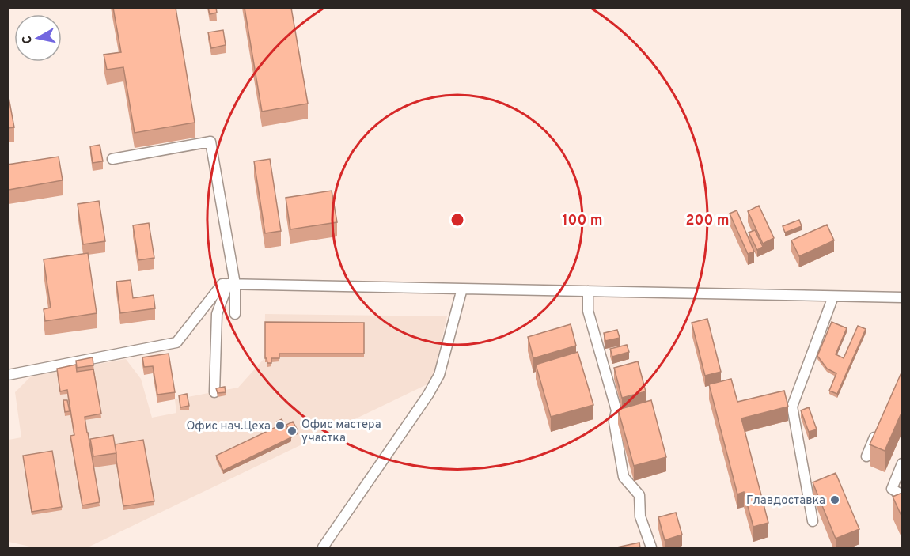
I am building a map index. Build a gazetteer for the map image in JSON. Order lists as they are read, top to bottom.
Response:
{
  "places": ["Офис нач.Цеха", "Офис мастера участка", "Главдоставка"],
  "north": "left",
  "rings": ["100 m", "200 m"]
}
